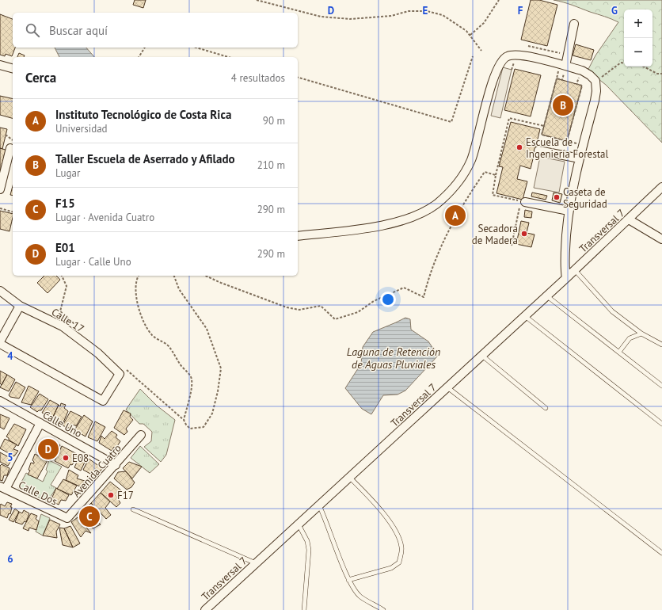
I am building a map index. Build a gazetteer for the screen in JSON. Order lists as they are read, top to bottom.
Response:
{
  "streets": {
    "street": [
      "Transversal 7",
      "Calle 17",
      "Calle Uno",
      "Avenida Cuatro",
      "Calle Dos"
    ]
  },
  "crossings": [
    ["Calle Uno", "Avenida Cuatro"],
    ["Avenida Cuatro", "Calle Dos"]
  ],
  "water": ["Laguna de Retención de Aguas Pluviales"],
  "places": [
    "Escuela de Ingeniería Forestal",
    "Caseta de Seguridad",
    "Secadora de Madera",
    "E08",
    "F17"
  ],
  "page": {
    "map_buttons": ["+", "−"],
    "search": "Buscar aquí",
    "heading": ["Cerca", "4 resultados"],
    "pins": [
      "B",
      "A",
      "D",
      "C"
    ],
    "list": [
      {
        "mark": "A",
        "name": "Instituto Tecnológico de Costa Rica",
        "note": "Universidad",
        "value": "90 m"
      },
      {
        "mark": "B",
        "name": "Taller Escuela de Aserrado y Afilado",
        "note": "Lugar",
        "value": "210 m"
      },
      {
        "mark": "C",
        "name": "F15",
        "note": "Lugar · Avenida Cuatro",
        "value": "290 m"
      },
      {
        "mark": "D",
        "name": "E01",
        "note": "Lugar · Calle Uno",
        "value": "290 m"
      }
    ]
  },
  "grid": {
    "columns": [
      "D",
      "E",
      "F",
      "G"
    ],
    "rows": ["4", "5", "6"]
  }
}
